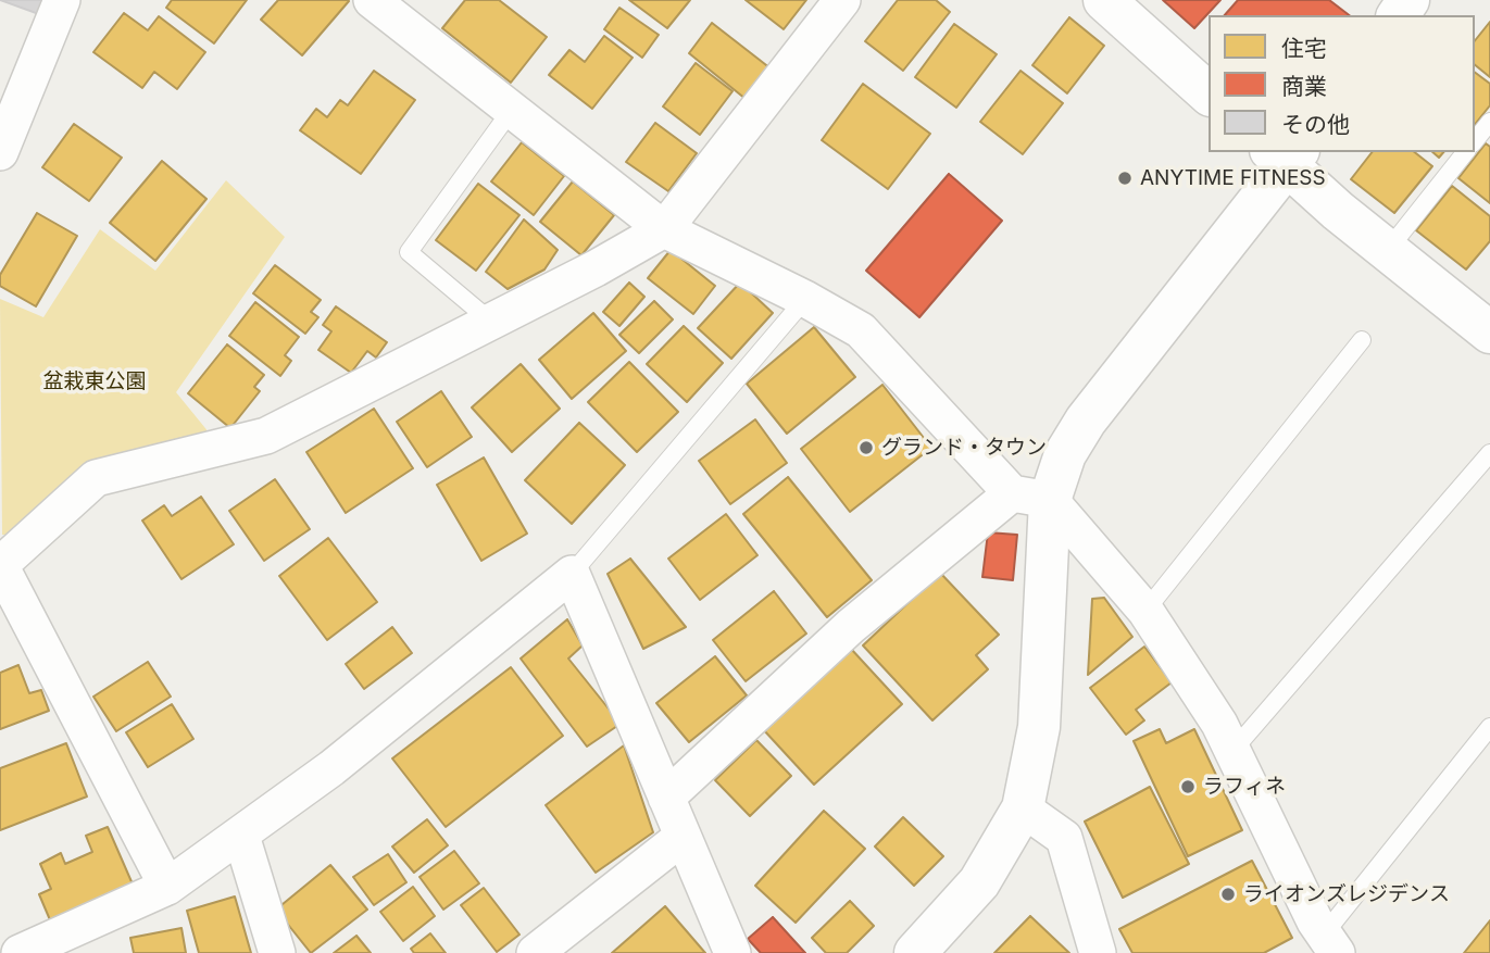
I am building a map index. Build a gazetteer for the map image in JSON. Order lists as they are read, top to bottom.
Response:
{
  "parks": ["盆栽東公園"],
  "places": [
    "ANYTIME FITNESS",
    "グランド・タウン",
    "ラフィネ",
    "ライオンズレジデンス"
  ],
  "legend": ["住宅", "商業", "その他"]
}
